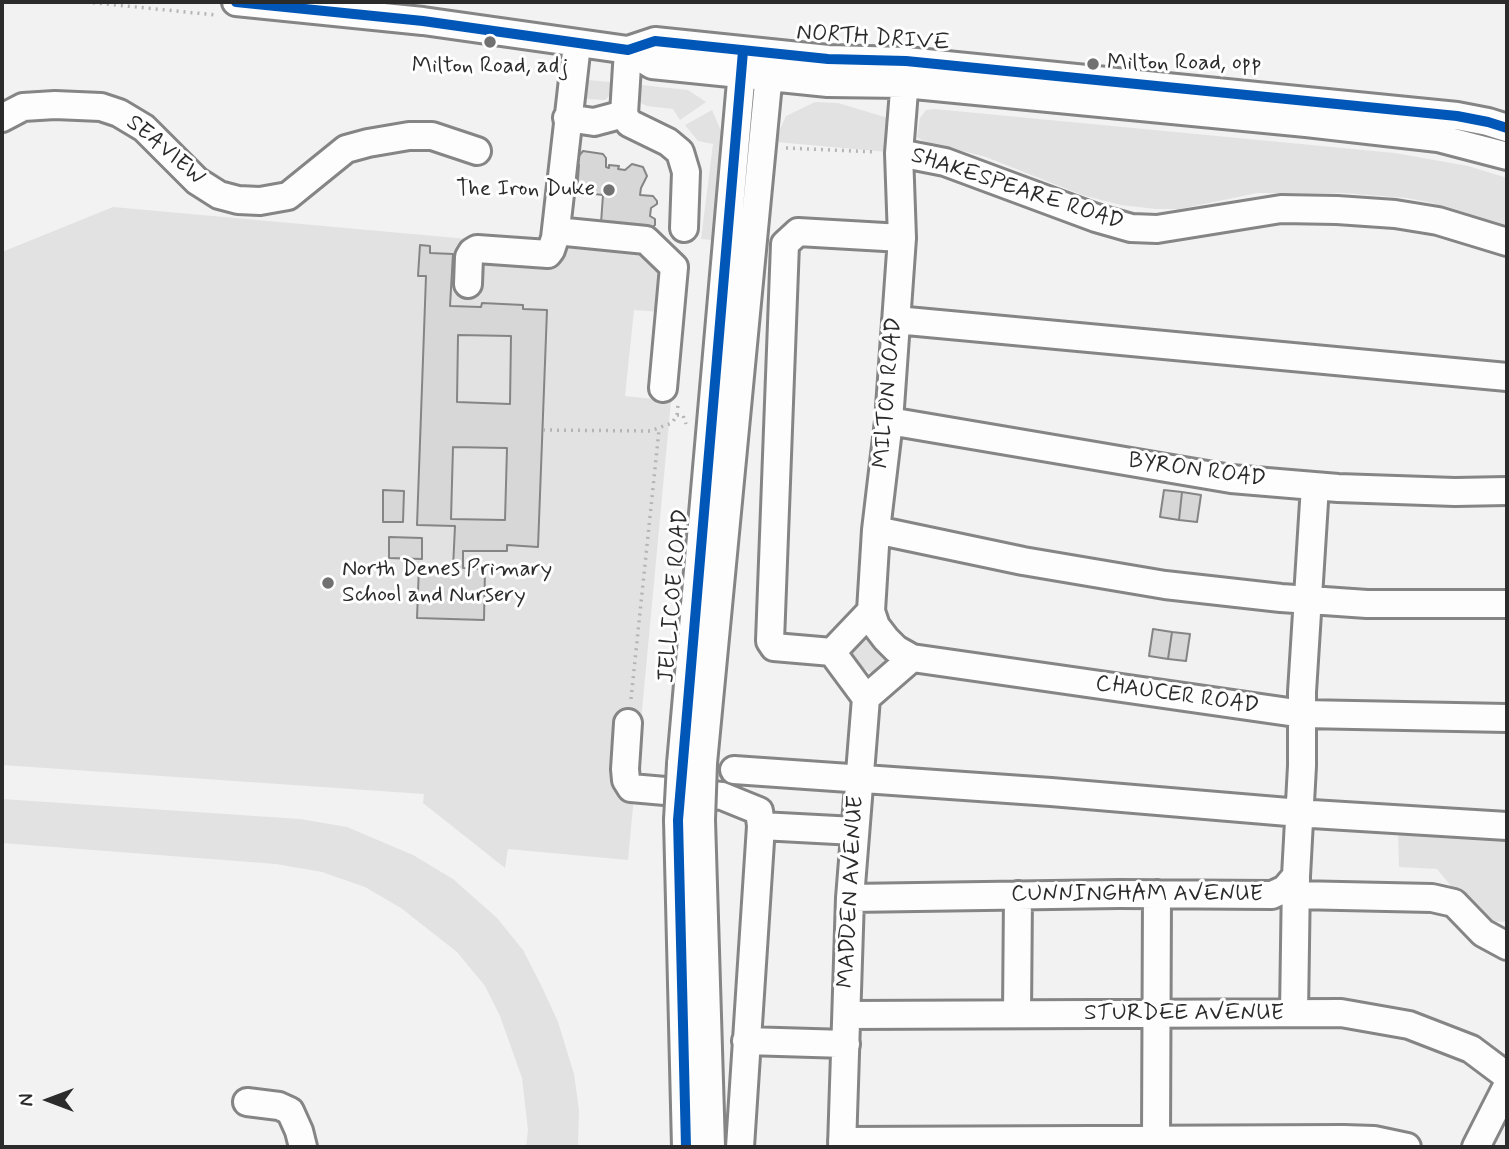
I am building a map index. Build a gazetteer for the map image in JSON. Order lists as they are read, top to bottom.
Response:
{
  "streets": {
    "street": [
      "NORTH DRIVE",
      "SEAVIEW",
      "SHAKESPEARE ROAD",
      "MILTON ROAD",
      "BYRON ROAD",
      "JELLICOE ROAD",
      "CHAUCER ROAD",
      "MADDEN AVENUE",
      "CUNNINGHAM AVENUE",
      "STURDEE AVENUE"
    ]
  },
  "crossings": [
    ["NORTH DRIVE", "MILTON ROAD"],
    ["NORTH DRIVE", "JELLICOE ROAD"],
    ["SHAKESPEARE ROAD", "MILTON ROAD"],
    ["MILTON ROAD", "BYRON ROAD"],
    ["MILTON ROAD", "CHAUCER ROAD"],
    ["BYRON ROAD", "CUNNINGHAM AVENUE"],
    ["CHAUCER ROAD", "CUNNINGHAM AVENUE"],
    ["MADDEN AVENUE", "CUNNINGHAM AVENUE"],
    ["MADDEN AVENUE", "STURDEE AVENUE"]
  ],
  "places": [
    "Milton Road, adj",
    "Milton Road, opp",
    "The Iron Duke",
    "North Denes Primary School and Nursery"
  ],
  "north": "left"
}
